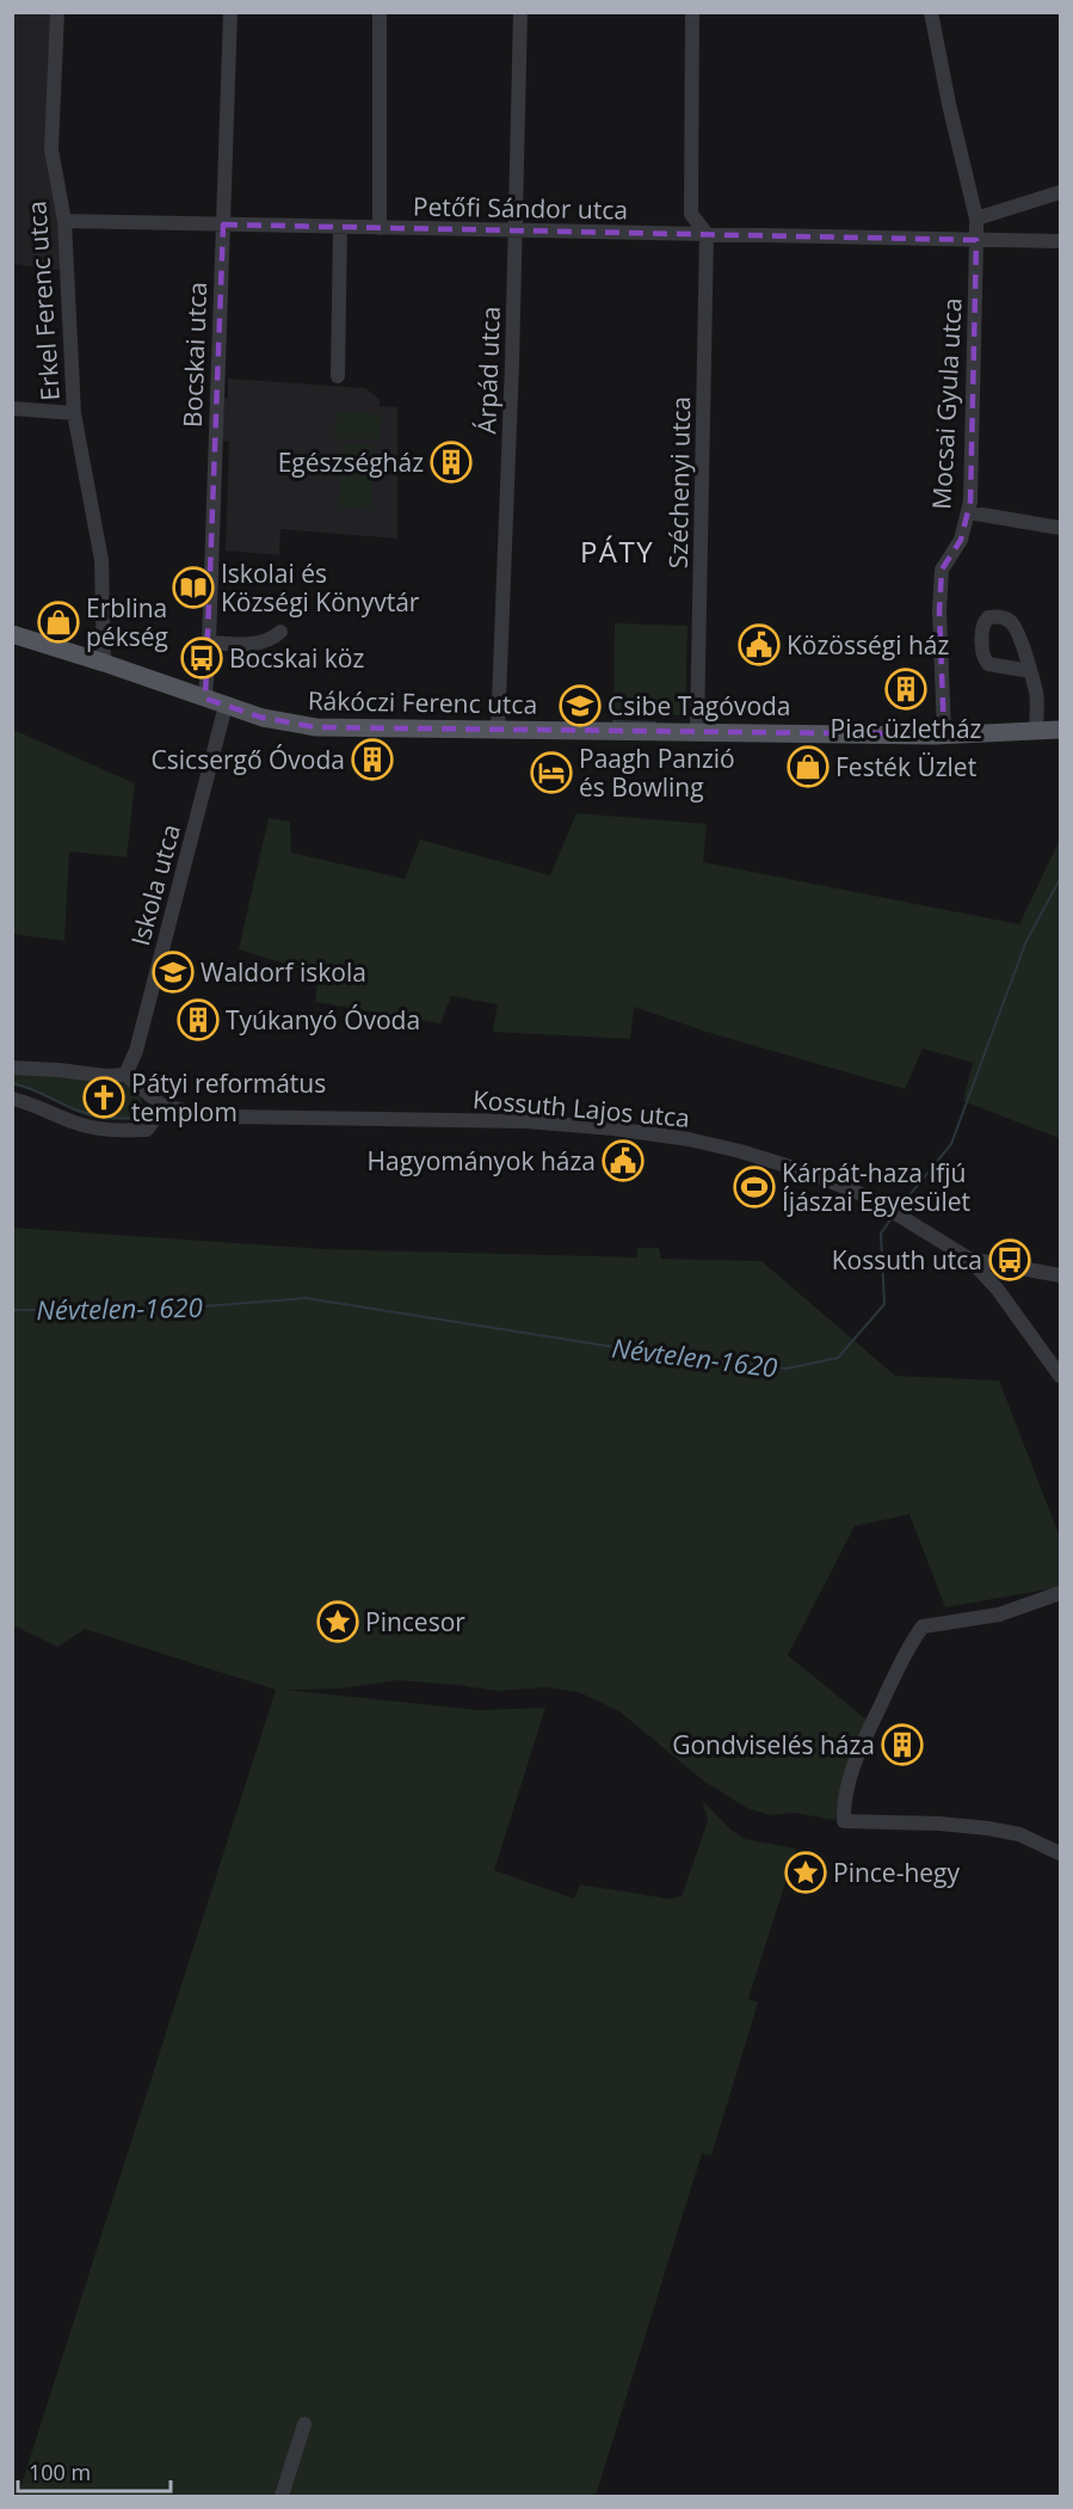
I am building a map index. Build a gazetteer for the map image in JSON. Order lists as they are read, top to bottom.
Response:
{
  "streets": {
    "main road": ["Rákóczi Ferenc utca"],
    "street": [
      "Petőfi Sándor utca",
      "Erkel Ferenc utca",
      "Bocskai utca",
      "Árpád utca",
      "Mocsai Gyula utca",
      "Széchenyi utca",
      "Iskola utca",
      "Kossuth Lajos utca"
    ]
  },
  "crossings": [
    ["Petőfi Sándor utca", "Erkel Ferenc utca"],
    ["Petőfi Sándor utca", "Bocskai utca"],
    ["Petőfi Sándor utca", "Árpád utca"],
    ["Petőfi Sándor utca", "Mocsai Gyula utca"],
    ["Petőfi Sándor utca", "Széchenyi utca"],
    ["Erkel Ferenc utca", "Rákóczi Ferenc utca"],
    ["Bocskai utca", "Rákóczi Ferenc utca"],
    ["Árpád utca", "Rákóczi Ferenc utca"],
    ["Mocsai Gyula utca", "Rákóczi Ferenc utca"],
    ["Széchenyi utca", "Rákóczi Ferenc utca"],
    ["Rákóczi Ferenc utca", "Iskola utca"],
    ["Iskola utca", "Kossuth Lajos utca"]
  ],
  "districts": ["PÁTY"],
  "water": ["Névtelen-1620"],
  "places": {
    "building": [
      "Egészségház",
      "Piac üzletház",
      "Csicsergő Óvoda",
      "Tyúkanyó Óvoda",
      "Gondviselés háza"
    ],
    "library": ["Iskolai és Községi Könyvtár"],
    "shop": ["Erblina pékség", "Festék Üzlet"],
    "public building": ["Közösségi ház", "Hagyományok háza"],
    "bus stop": ["Bocskai köz", "Kossuth utca"],
    "school or university": ["Csibe Tagóvoda", "Waldorf iskola"],
    "hotel": ["Paagh Panzió és Bowling"],
    "church": ["Pátyi református templom"],
    "sports": ["Kárpát-haza Ifjú Íjászai Egyesület"],
    "place": ["Pincesor", "Pince-hegy"]
  },
  "scale_bar": "100 m"
}
